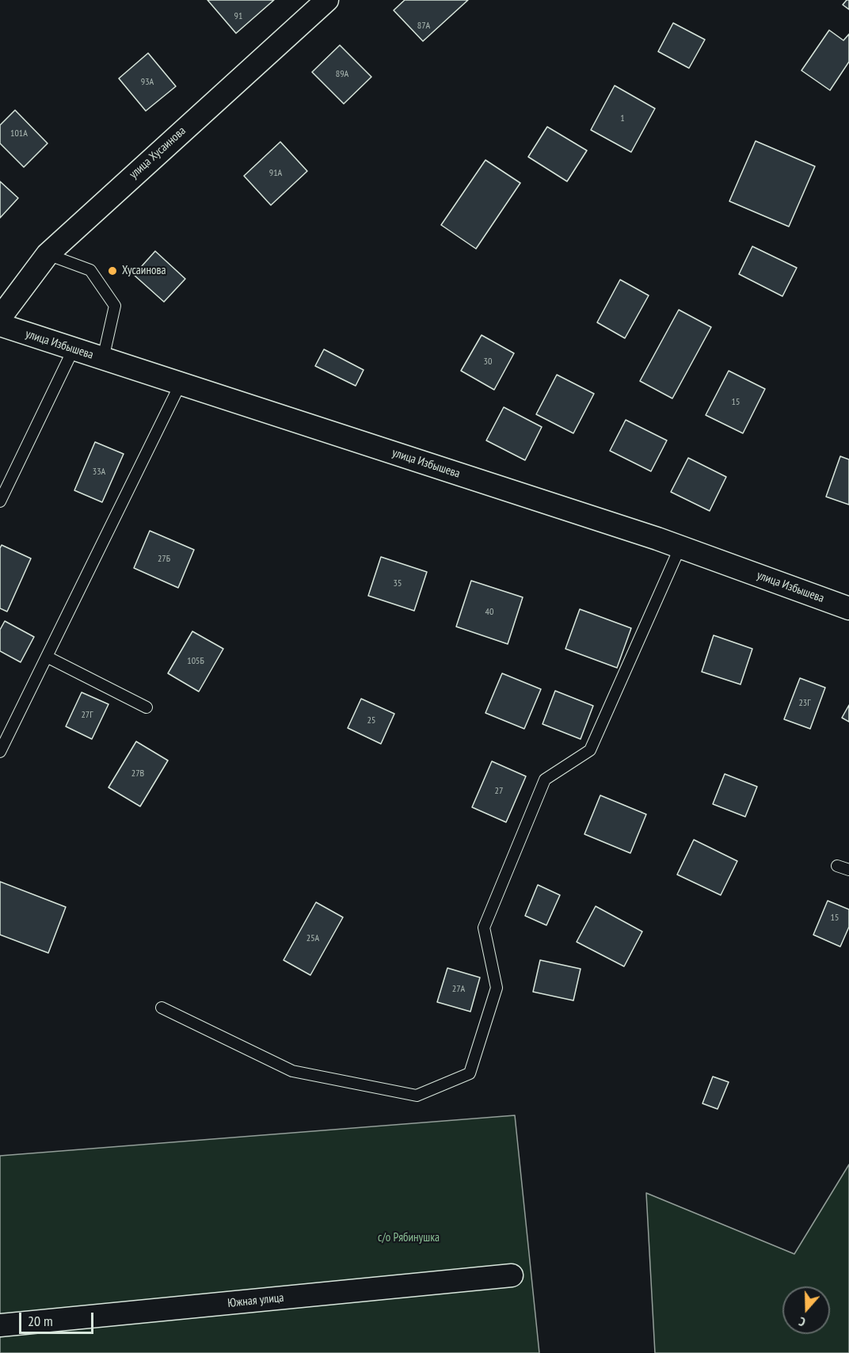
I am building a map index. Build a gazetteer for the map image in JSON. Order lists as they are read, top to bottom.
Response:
{
  "streets": {
    "street": ["улица Хусаинова", "улица Избышева", "Южная улица"]
  },
  "parks": ["с/о Рябинушка"],
  "places": ["Хусаинова"],
  "house_numbers": [
    "91",
    "87А",
    "89А",
    "93А",
    "1",
    "101А",
    "91А",
    "30",
    "15",
    "33А",
    "27Б",
    "35",
    "40",
    "105Б",
    "23Г",
    "27Г",
    "25",
    "27В",
    "27",
    "15",
    "25А",
    "27А"
  ],
  "scale_bar": "20 m",
  "north": "bottom"
}
